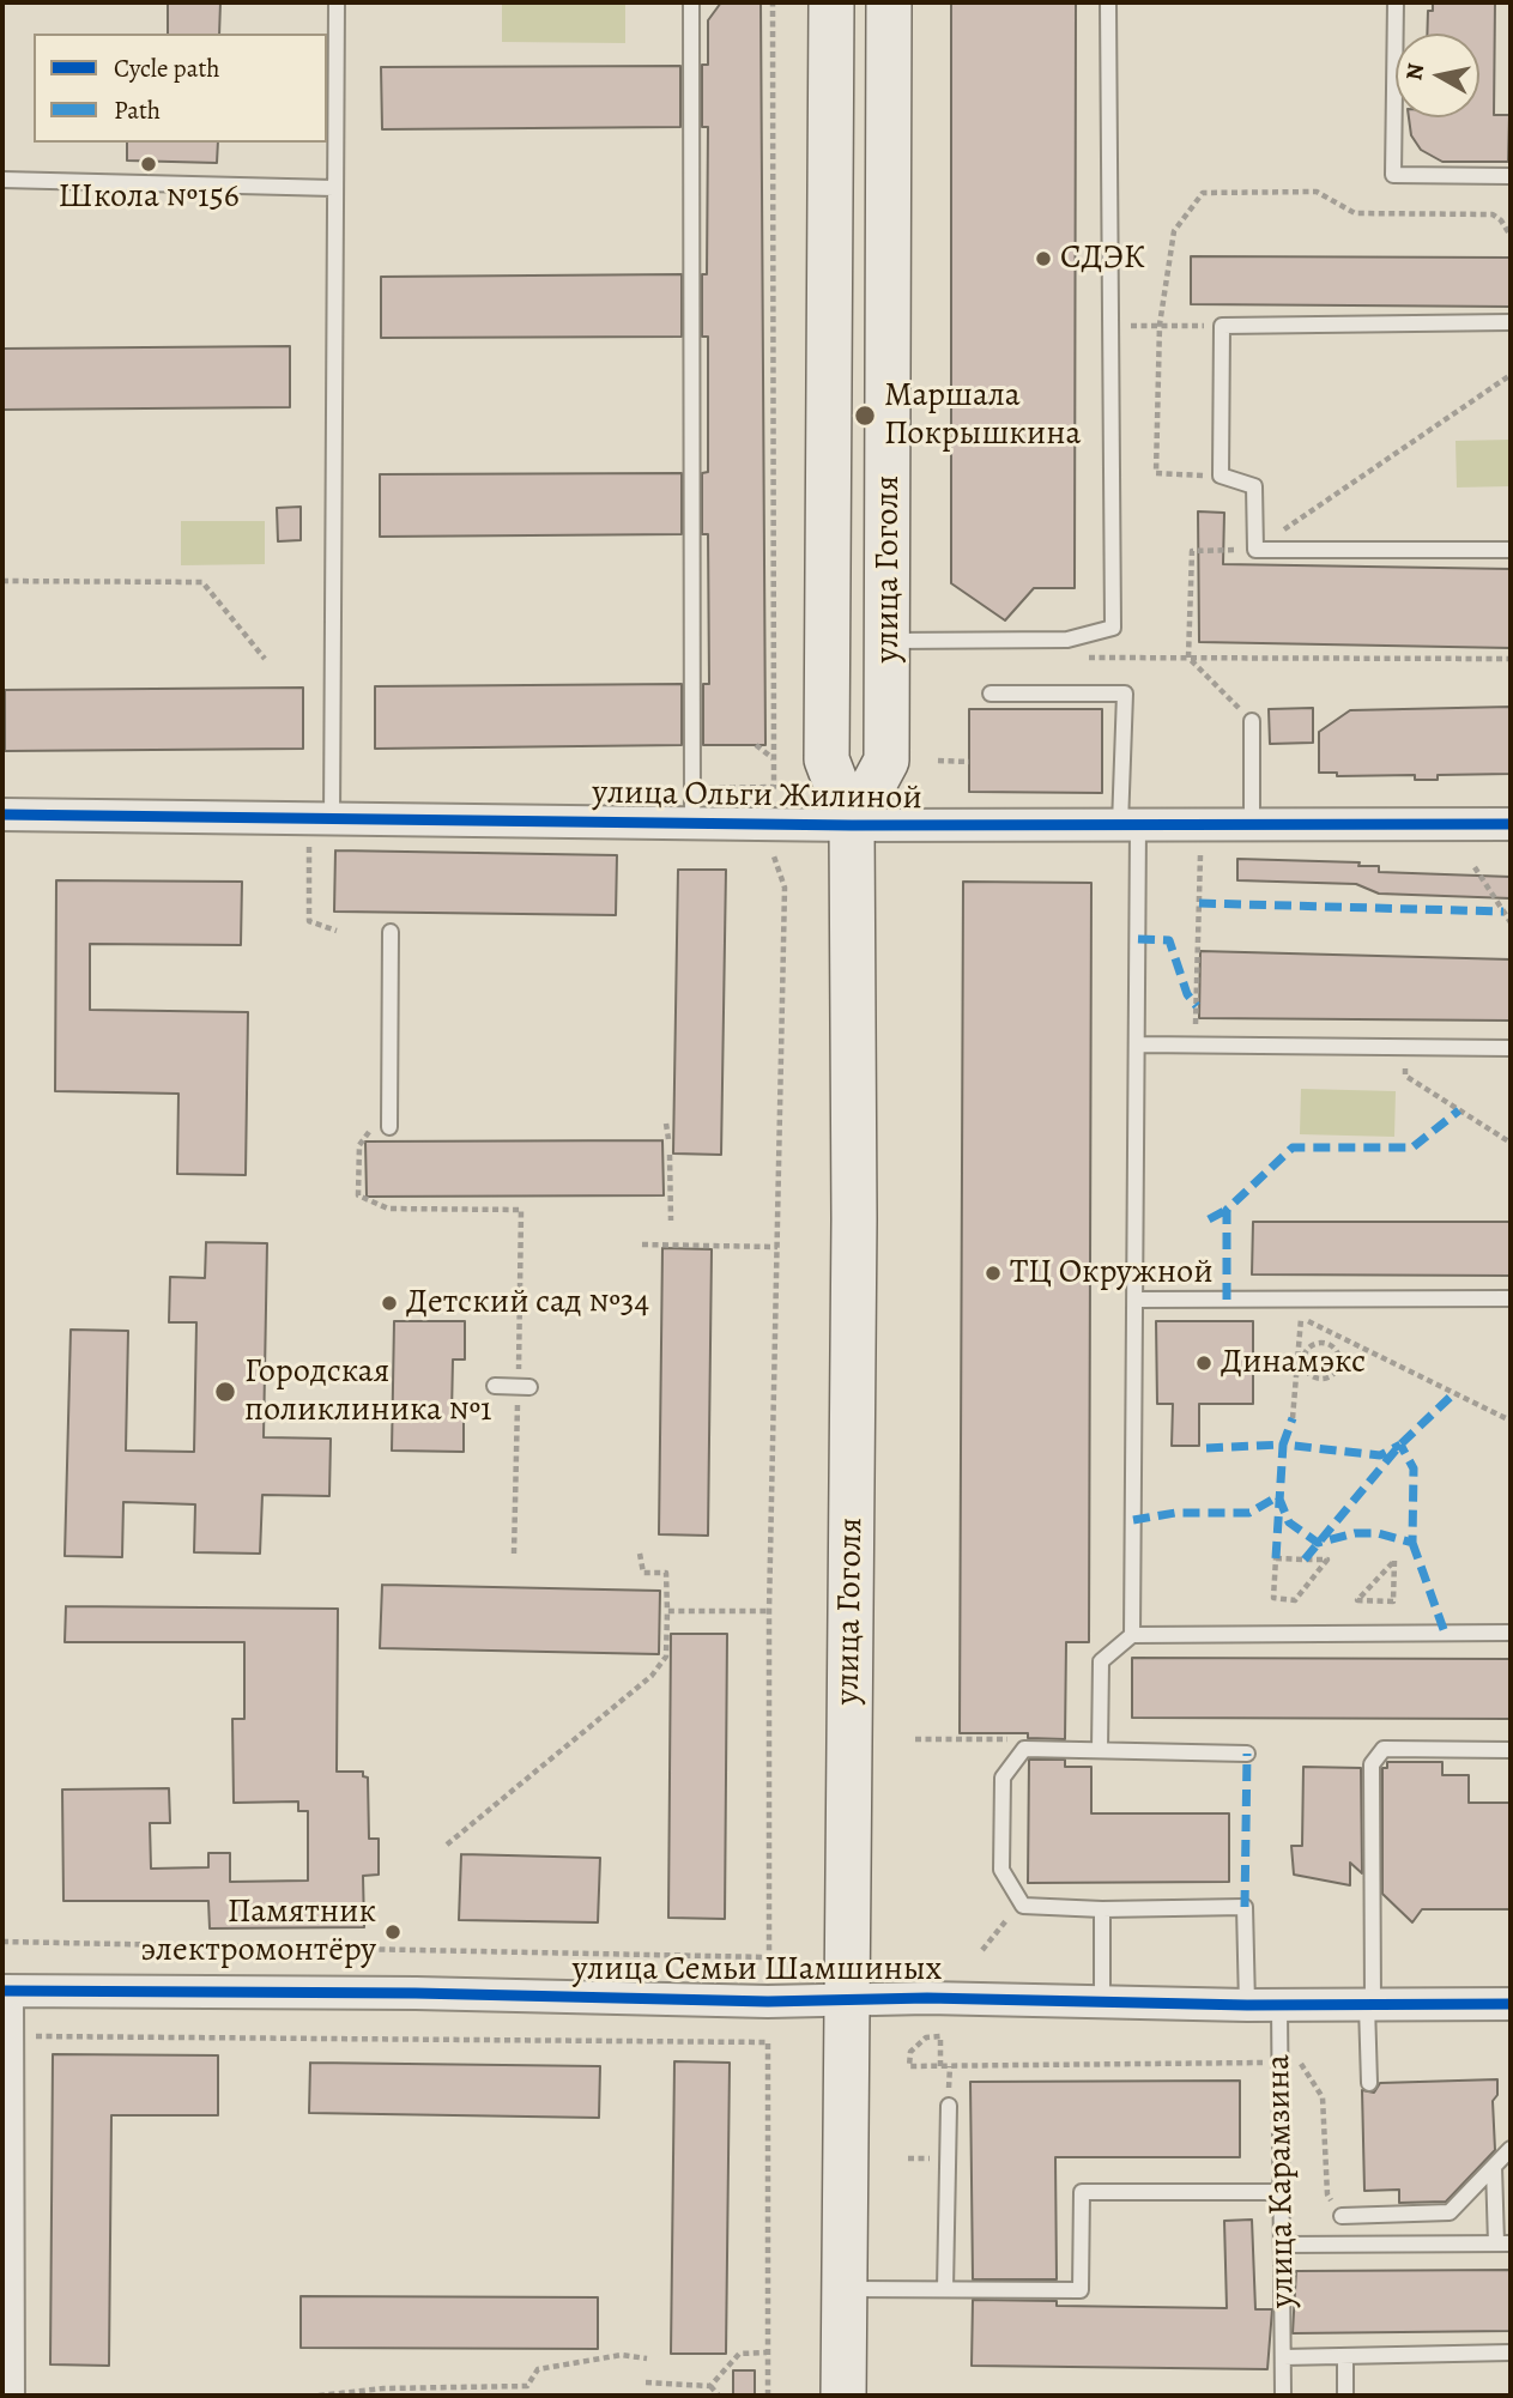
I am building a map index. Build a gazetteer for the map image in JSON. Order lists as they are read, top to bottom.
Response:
{
  "streets": {
    "main road": ["улица Гоголя"],
    "street": ["улица Ольги Жилиной", "улица Семьи Шамшиных"],
    "lane": ["улица Карамзина"]
  },
  "crossings": [
    ["улица Гоголя", "улица Ольги Жилиной"],
    ["улица Гоголя", "улица Семьи Шамшиных"],
    ["улица Семьи Шамшиных", "улица Карамзина"]
  ],
  "places": [
    "Школа №156",
    "СДЭК",
    "Маршала Покрышкина",
    "ТЦ Окружной",
    "Детский сад №34",
    "Динамэкс",
    "Городская поликлиника №1",
    "Памятник электромонтёру"
  ],
  "legend": ["Cycle path", "Path"],
  "north": "left"
}
